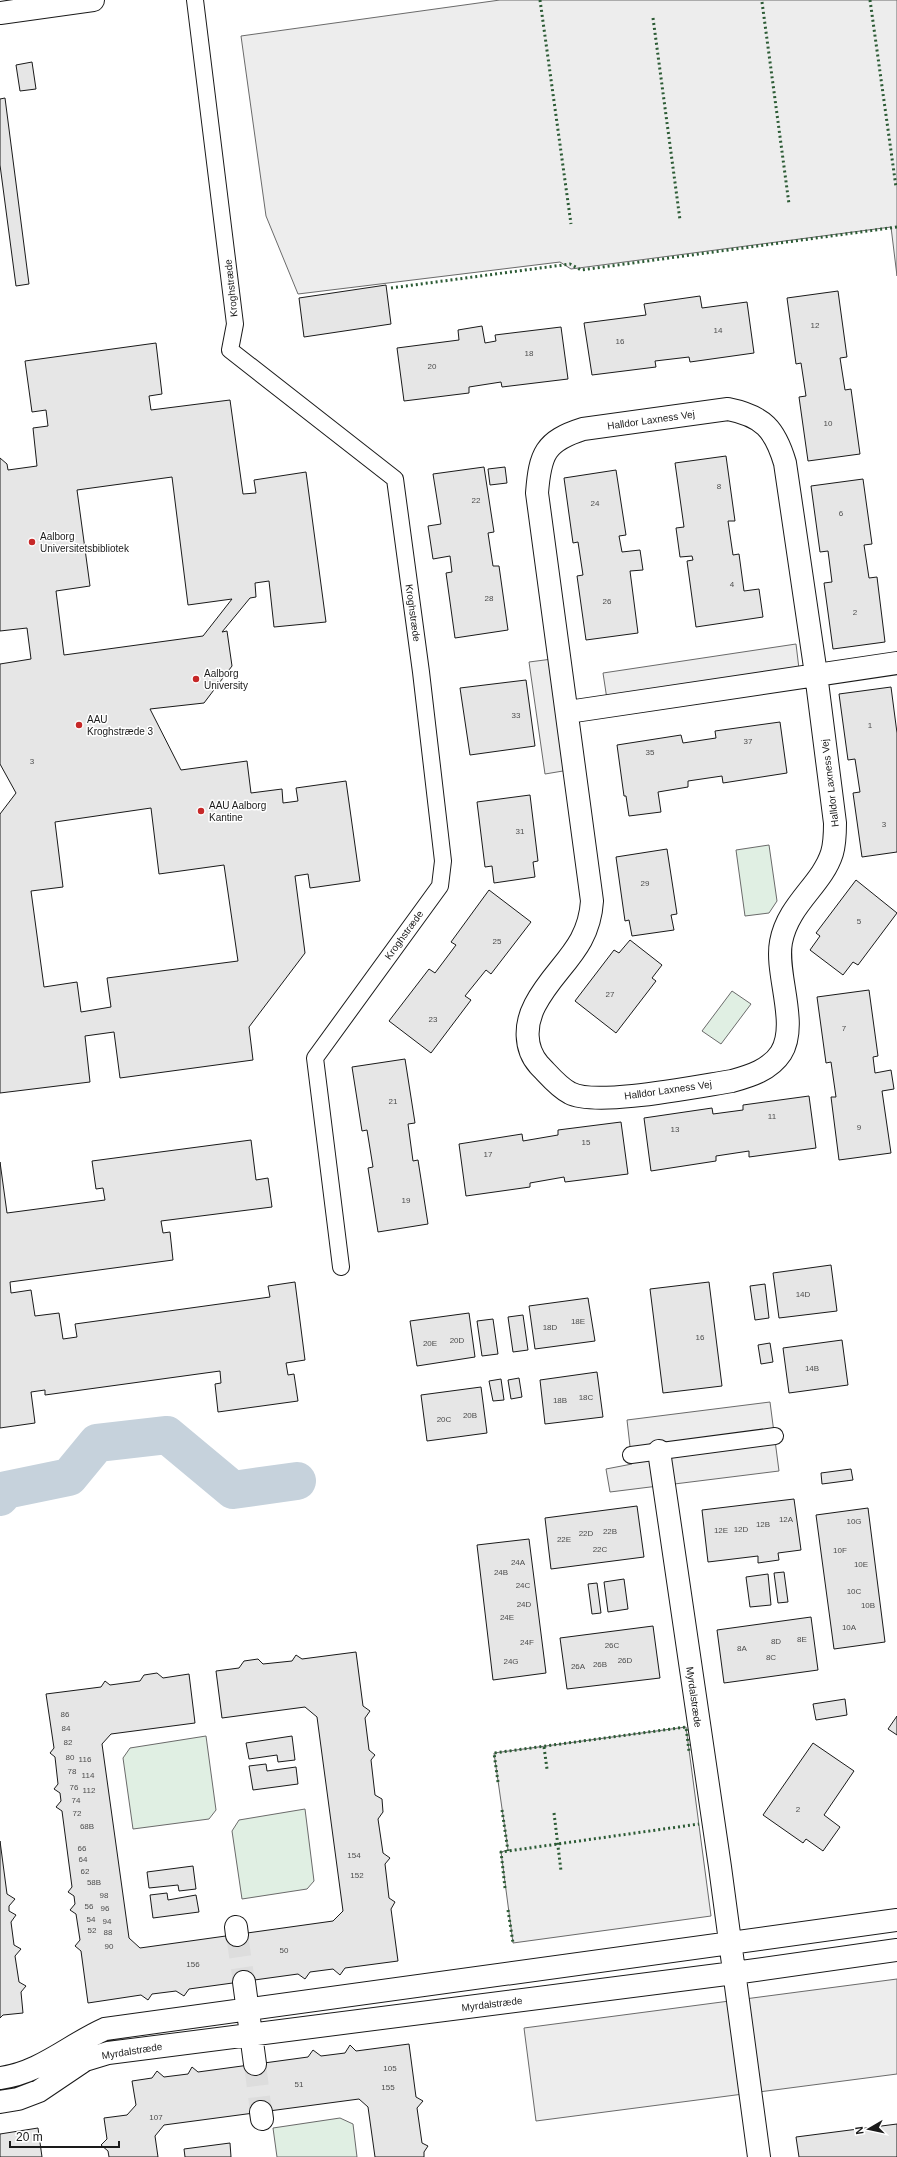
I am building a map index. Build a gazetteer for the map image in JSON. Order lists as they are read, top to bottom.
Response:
{
  "streets": {
    "street": ["Halldor Laxness Vej", "Myrdalstræde"],
    "lane": ["Kroghstræde"]
  },
  "places": [
    "Aalborg Universitetsbibliotek",
    "Aalborg University",
    "AAU Kroghstræde 3",
    "AAU Aalborg Kantine"
  ],
  "house_numbers": [
    "12",
    "14",
    "16",
    "18",
    "20",
    "10",
    "8",
    "22",
    "24",
    "6",
    "4",
    "28",
    "26",
    "2",
    "33",
    "1",
    "37",
    "35",
    "3",
    "3",
    "31",
    "29",
    "5",
    "25",
    "27",
    "23",
    "7",
    "21",
    "11",
    "9",
    "13",
    "15",
    "17",
    "19",
    "14D",
    "18E",
    "18D",
    "16",
    "20D",
    "20E",
    "14B",
    "18C",
    "18B",
    "20B",
    "20C",
    "12A",
    "10G",
    "12B",
    "12D",
    "12E",
    "22B",
    "22D",
    "22E",
    "22C",
    "10F",
    "24A",
    "10E",
    "24B",
    "24C",
    "10C",
    "24D",
    "10B",
    "24E",
    "10A",
    "8E",
    "8D",
    "24F",
    "26C",
    "8A",
    "8C",
    "26D",
    "24G",
    "26B",
    "26A",
    "86",
    "84",
    "82",
    "80",
    "116",
    "78",
    "114",
    "76",
    "112",
    "74",
    "2",
    "72",
    "68B",
    "66",
    "154",
    "64",
    "62",
    "152",
    "58B",
    "98",
    "56",
    "96",
    "54",
    "94",
    "52",
    "88",
    "90",
    "50",
    "156",
    "105",
    "51",
    "155",
    "107"
  ],
  "scale_bar": "20 m",
  "north": "left"
}
